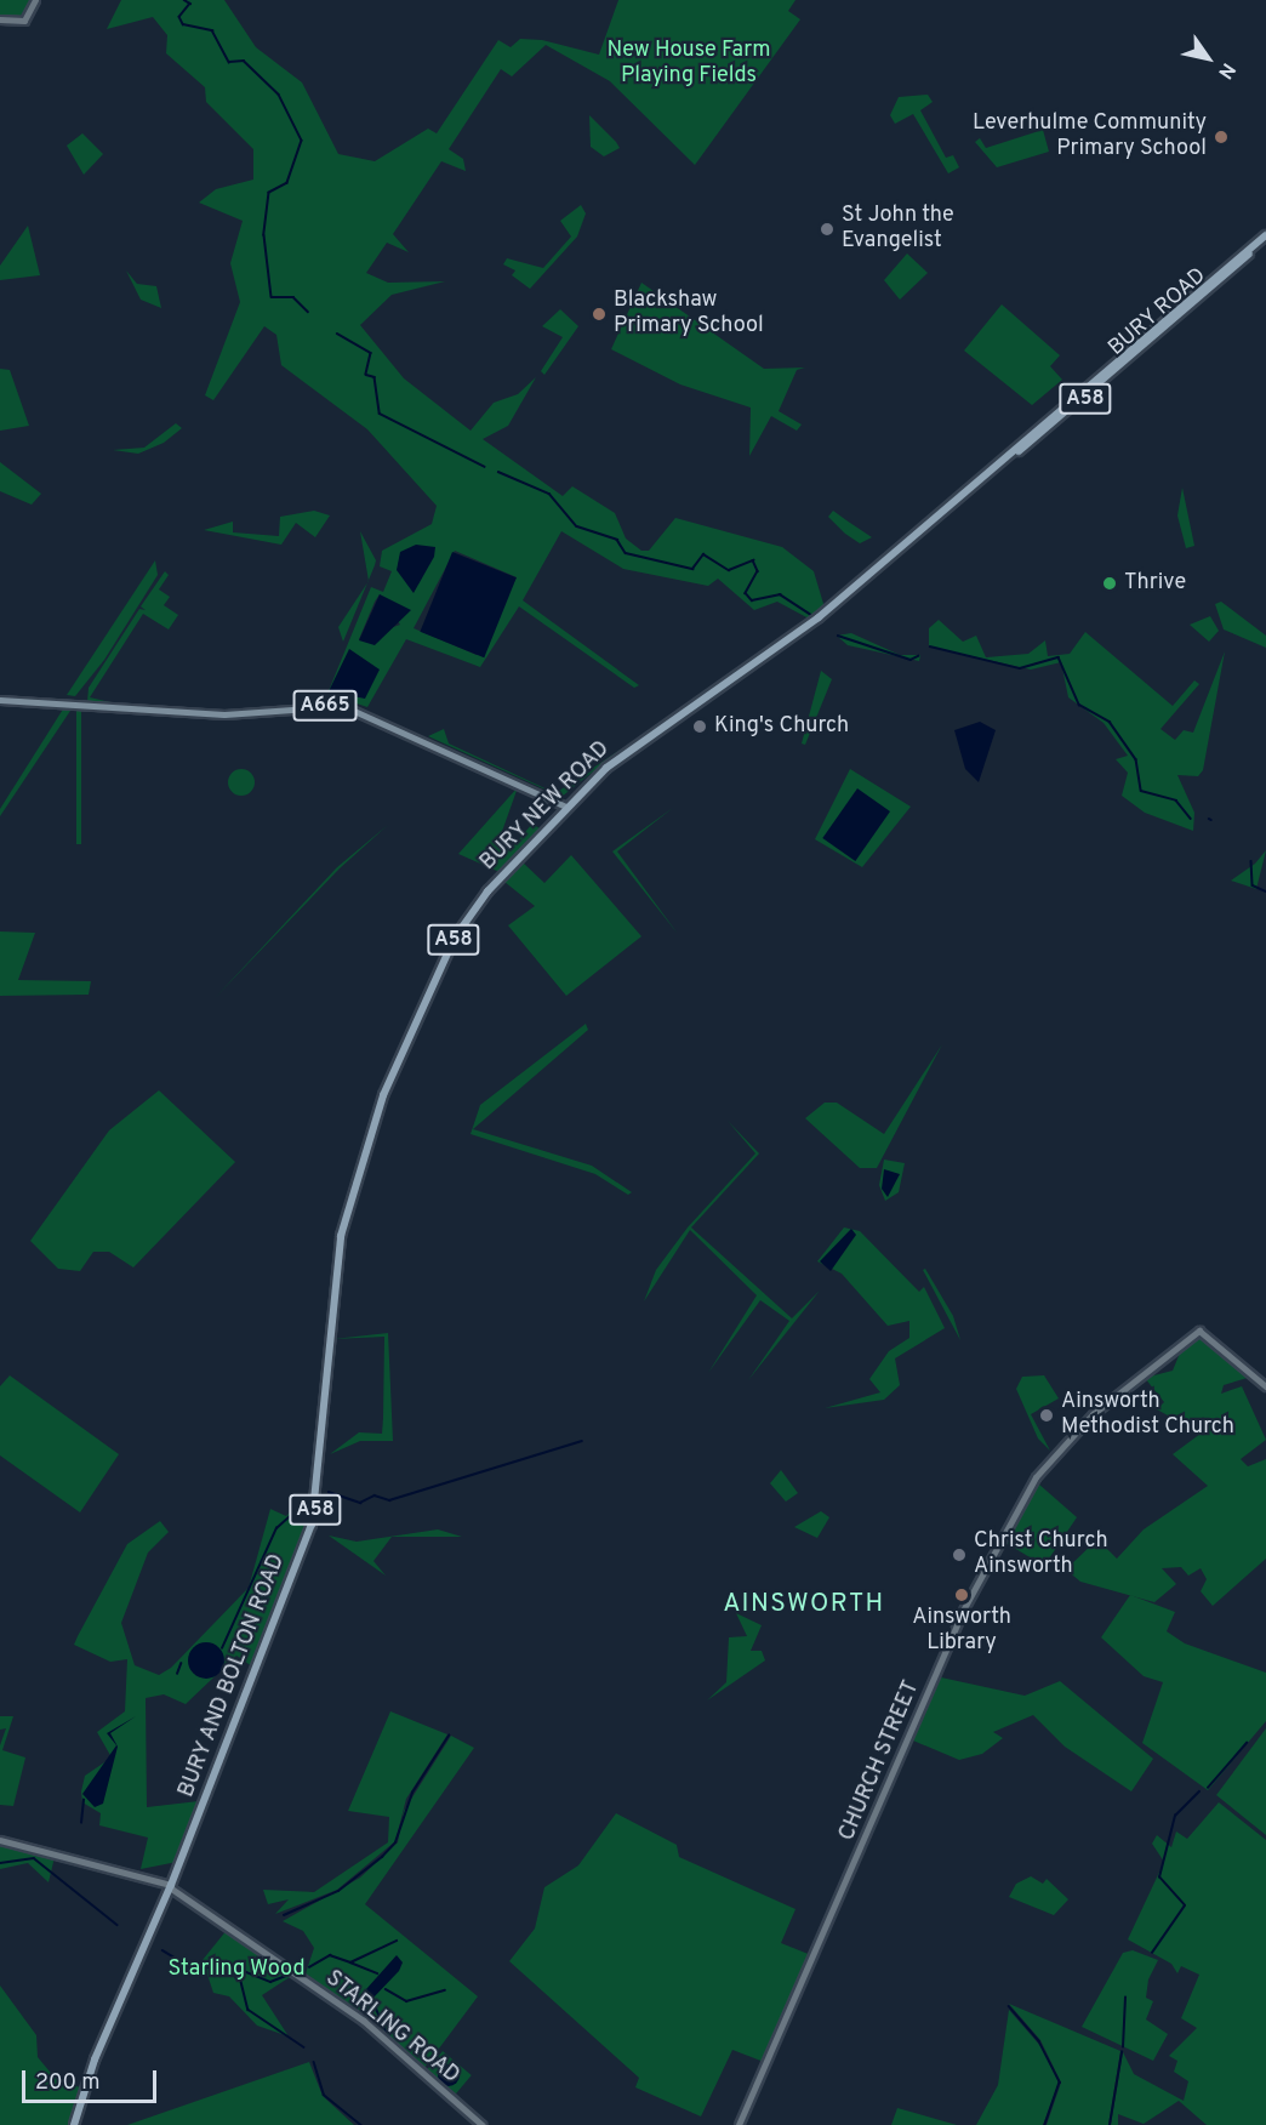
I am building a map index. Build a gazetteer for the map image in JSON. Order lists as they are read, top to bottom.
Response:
{
  "streets": {
    "highway": [
      "BURY ROAD",
      "A58",
      "BURY NEW ROAD",
      "BURY AND BOLTON ROAD"
    ],
    "main road": ["A665", "CHURCH STREET", "STARLING ROAD"]
  },
  "crossings": [
    ["BURY ROAD", "BURY NEW ROAD"],
    ["A665", "BURY NEW ROAD"],
    ["BURY NEW ROAD", "BURY AND BOLTON ROAD"],
    ["BURY AND BOLTON ROAD", "STARLING ROAD"]
  ],
  "districts": ["AINSWORTH"],
  "parks": ["New House Farm Playing Fields", "Starling Wood"],
  "places": [
    "Leverhulme Community Primary School",
    "St John the Evangelist",
    "Blackshaw Primary School",
    "Thrive",
    "King's Church",
    "Ainsworth Methodist Church",
    "Christ Church Ainsworth",
    "Ainsworth Library"
  ],
  "scale_bar": "200 m",
  "north": "bottom right"
}
